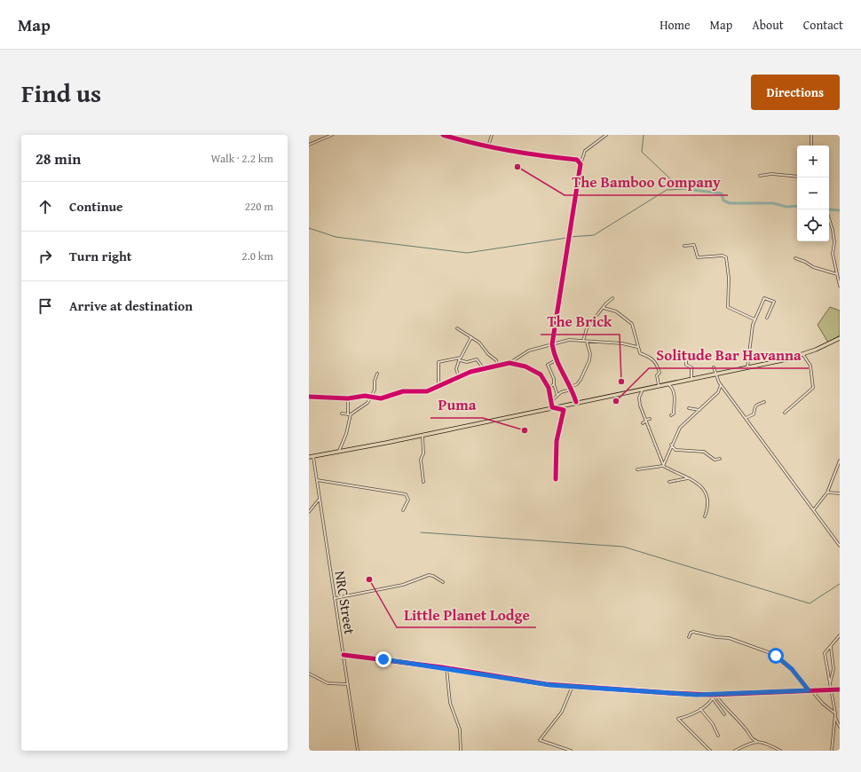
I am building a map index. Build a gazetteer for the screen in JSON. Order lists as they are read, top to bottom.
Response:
{
  "streets": {
    "street": ["NRC Street"]
  },
  "places": [
    "The Bamboo Company",
    "The Brick",
    "Solitude Bar Havanna",
    "Puma",
    "Little Planet Lodge"
  ],
  "page": {
    "header": "Map",
    "nav": [
      "Home",
      "Map",
      "About",
      "Contact"
    ],
    "title": "Find us",
    "buttons": "Directions",
    "heading": ["28 min", "Walk · 2.2 km"],
    "map_buttons": ["+", "−"],
    "list": [
      ["Continue", "220 m"],
      ["Turn right", "2.0 km"],
      "Arrive at destination"
    ]
  }
}
